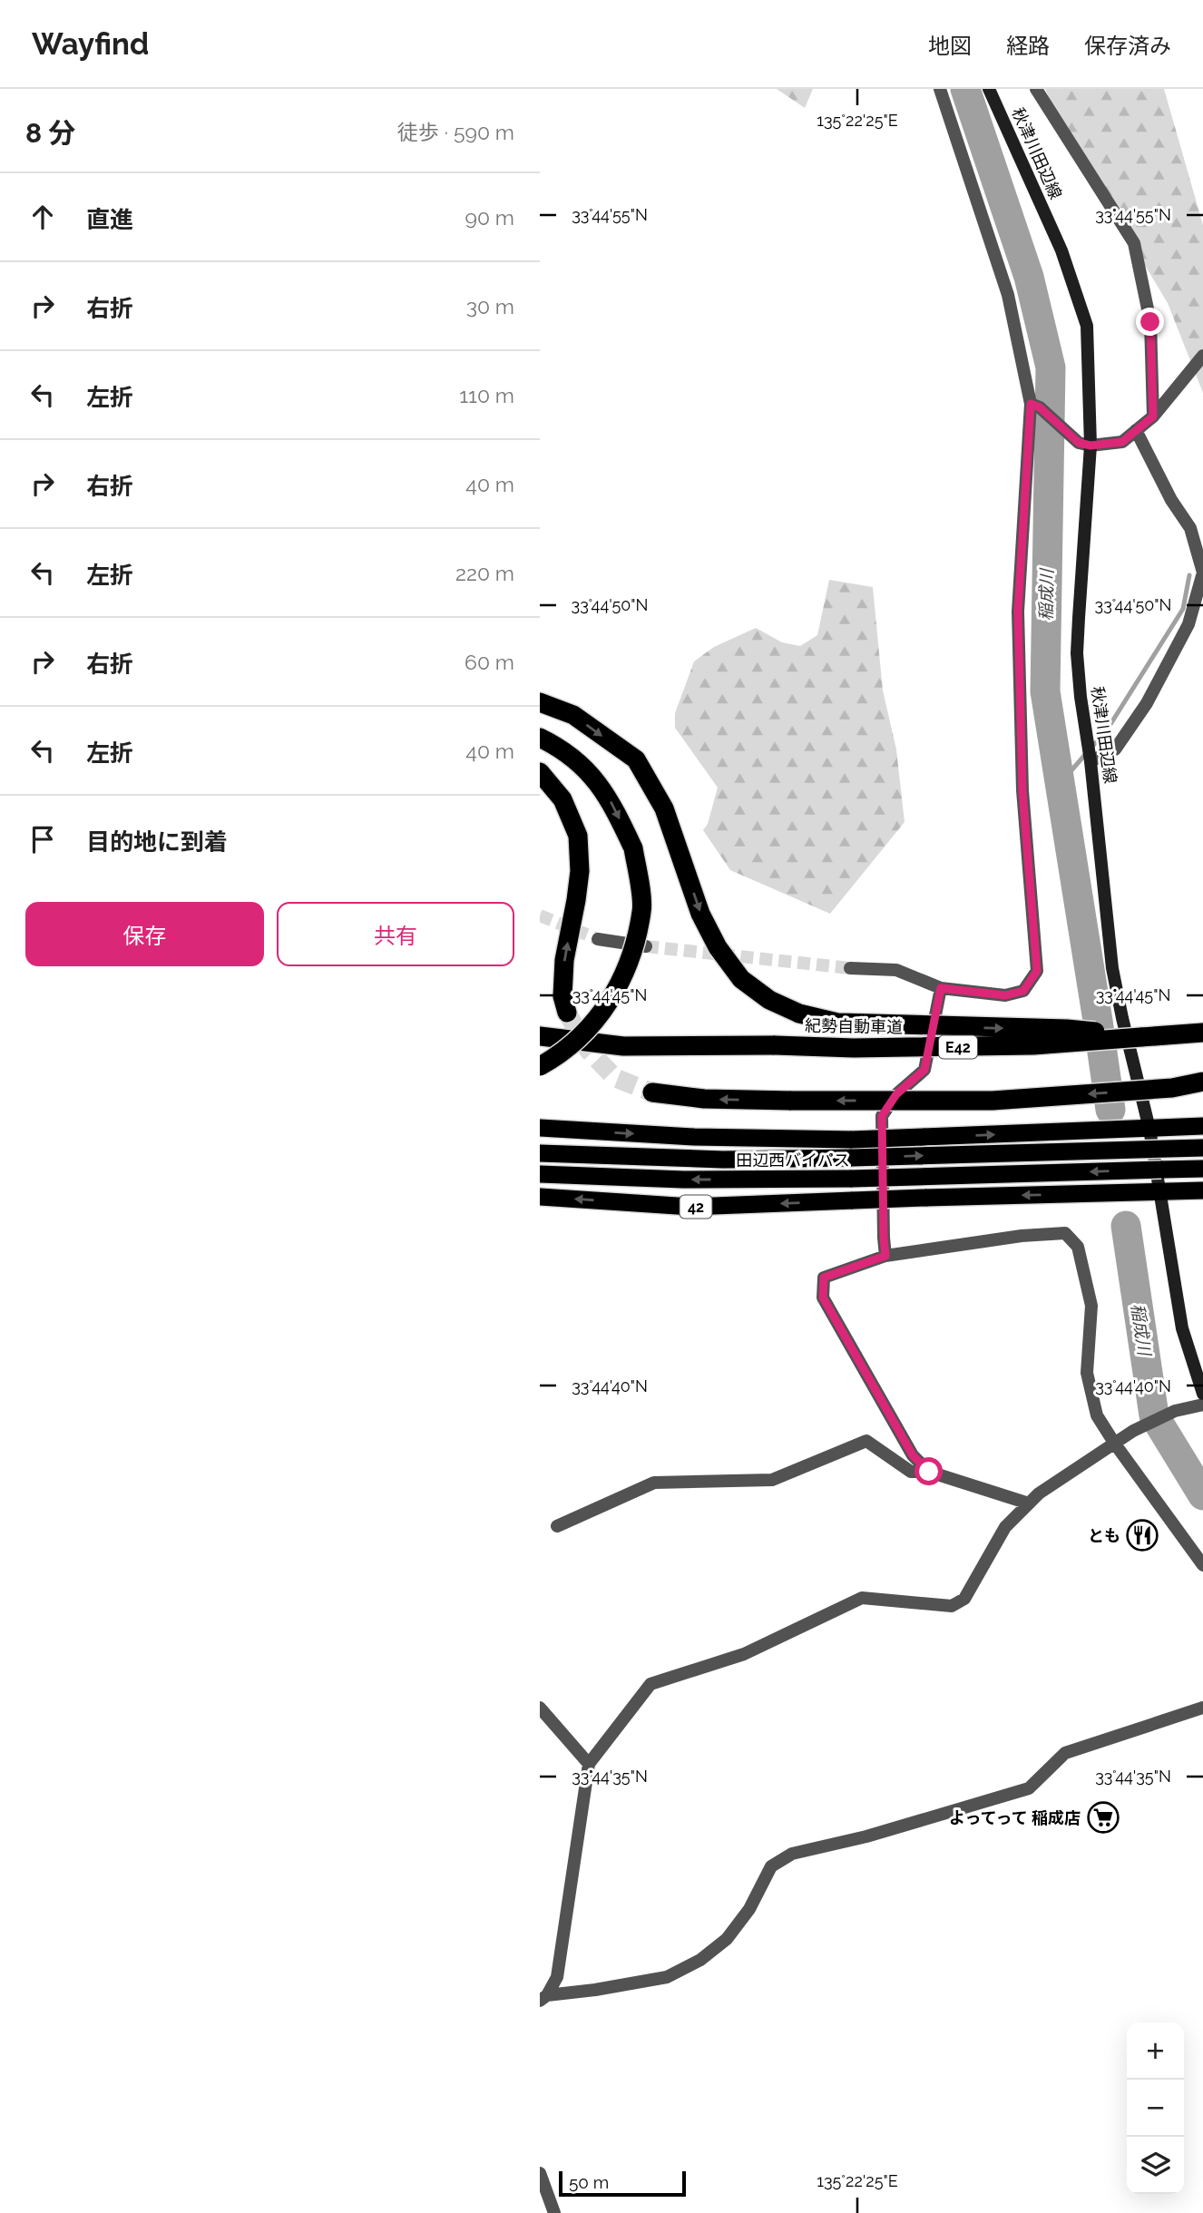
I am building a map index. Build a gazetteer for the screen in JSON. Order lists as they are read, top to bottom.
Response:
{
  "streets": {
    "highway": [
      "紀勢自動車道",
      "E42",
      "田辺西バイパス",
      "42"
    ],
    "main road": ["秋津川田辺線"]
  },
  "crossings": [
    ["秋津川田辺線", "42"]
  ],
  "water": ["稲成川"],
  "places": {
    "restaurant": ["とも"],
    "supermarket": ["よってって 稲成店"]
  },
  "scale_bar": "50 m",
  "page": {
    "header": "Wayfind",
    "nav": ["地図", "経路", "保存済み"],
    "heading": ["8 分", "徒歩 · 590 m"],
    "list": [
      ["直進", "90 m"],
      ["右折", "30 m"],
      ["左折", "110 m"],
      ["右折", "40 m"],
      ["左折", "220 m"],
      ["右折", "60 m"],
      ["左折", "40 m"],
      "目的地に到着"
    ],
    "buttons": ["保存", "共有"],
    "map_buttons": ["+", "−"],
    "scale": "50 m"
  },
  "coordinates": [
    "135°22'25\"E",
    "33°44'55\"N",
    "33°44'50\"N",
    "33°44'45\"N",
    "33°44'40\"N",
    "33°44'35\"N"
  ]
}
